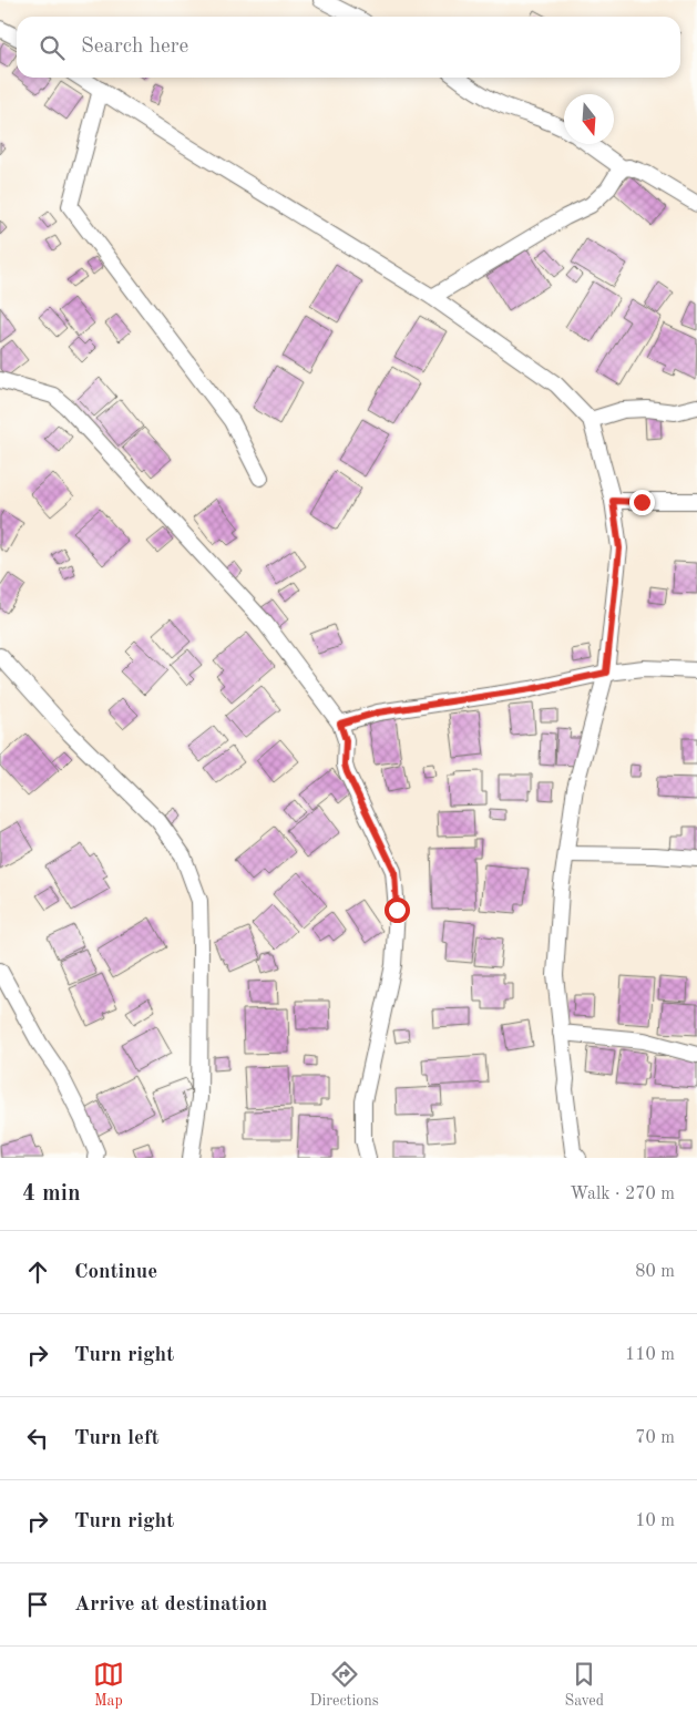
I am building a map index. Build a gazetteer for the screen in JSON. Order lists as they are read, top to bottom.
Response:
{
  "north": "bottom",
  "page": {
    "search": "Search here",
    "heading": ["4 min", "Walk · 270 m"],
    "list": [
      ["Continue", "80 m"],
      ["Turn right", "110 m"],
      ["Turn left", "70 m"],
      ["Turn right", "10 m"],
      "Arrive at destination"
    ],
    "nav": ["Map", "Directions", "Saved"]
  }
}
